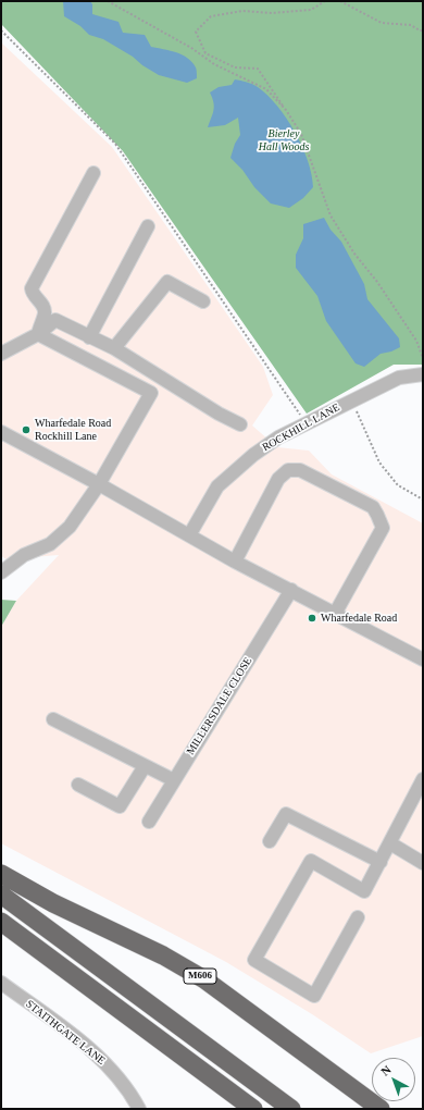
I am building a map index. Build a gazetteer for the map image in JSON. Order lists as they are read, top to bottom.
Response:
{
  "streets": {
    "highway": ["M606"],
    "street": ["ROCKHILL LANE", "MILLERSDALE CLOSE", "STAITHGATE LANE"]
  },
  "parks": ["Bierley Hall Woods"],
  "places": ["Wharfedale Road Rockhill Lane", "Wharfedale Road"],
  "north": "top left"
}
